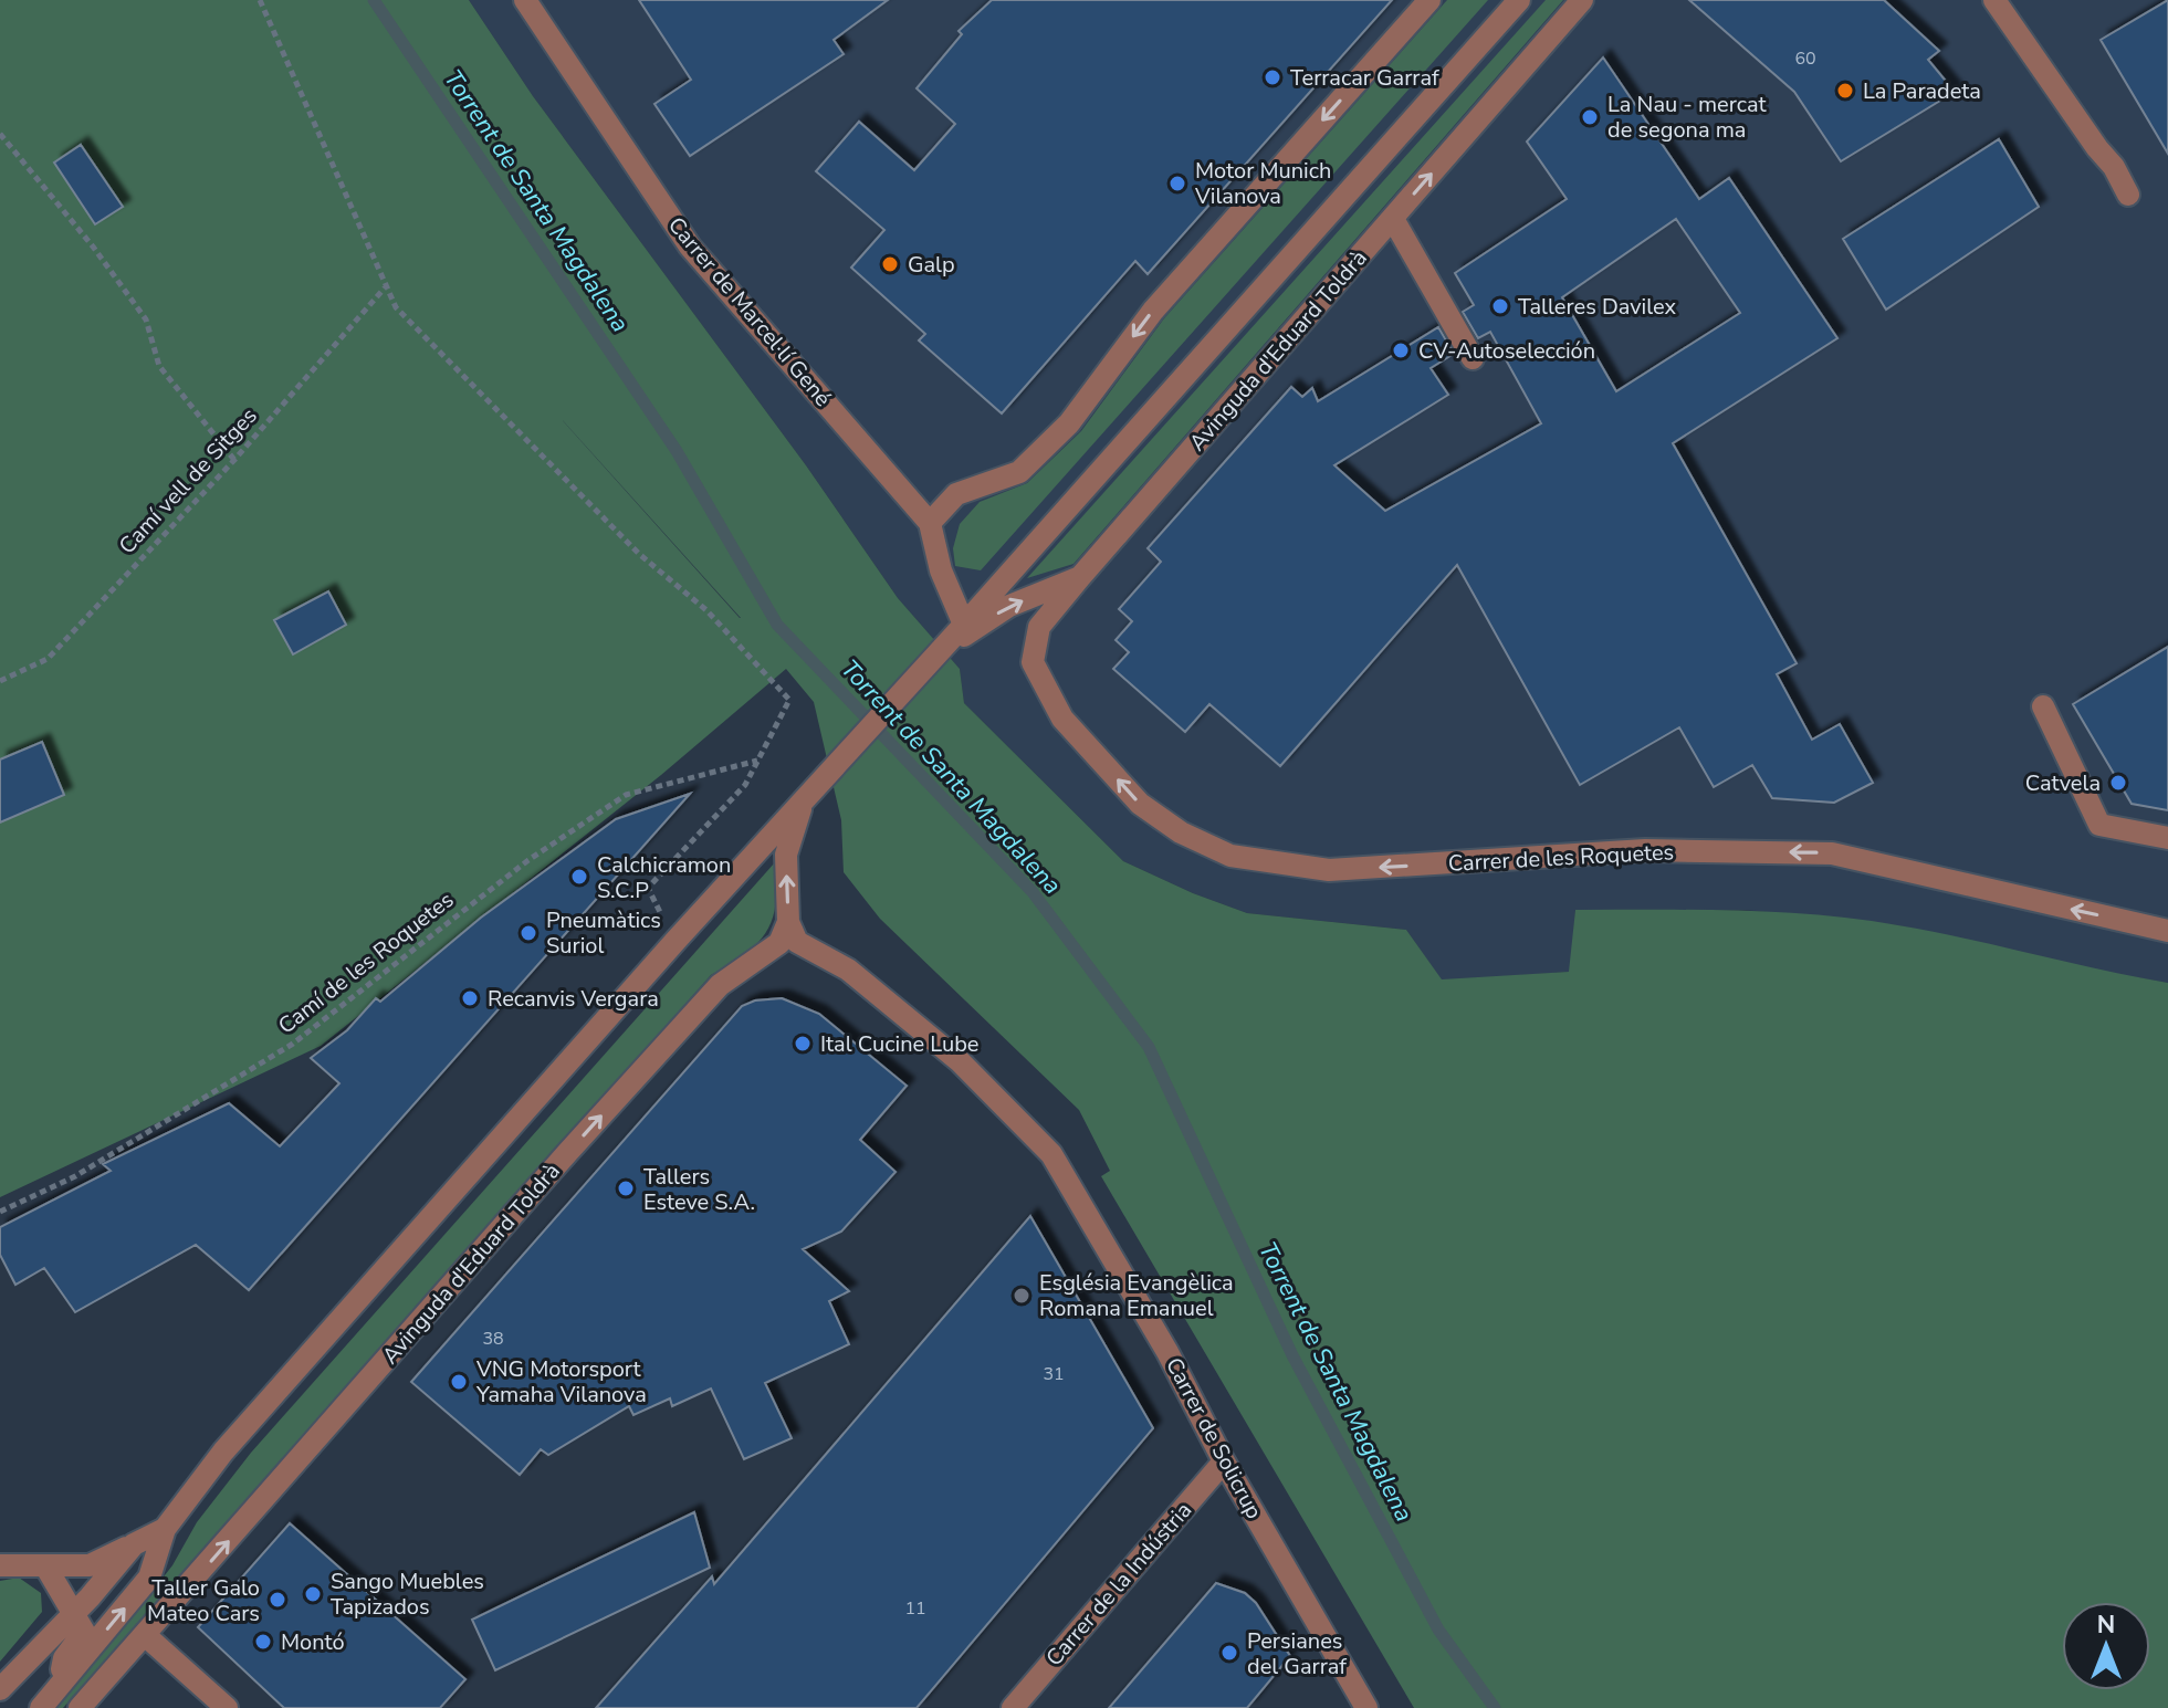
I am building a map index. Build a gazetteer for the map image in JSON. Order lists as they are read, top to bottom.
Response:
{
  "streets": {
    "street": [
      "Carrer de Marcel·lí Gené",
      "Avinguda d'Eduard Toldrà",
      "Carrer de les Roquetes",
      "Carrer de Solicrup",
      "Carrer de la Indústria"
    ],
    "path": ["Camí vell de Sitges", "Camí de les Roquetes"]
  },
  "crossings": [
    ["Avinguda d'Eduard Toldrà", "Carrer de les Roquetes"],
    ["Avinguda d'Eduard Toldrà", "Carrer de Solicrup"],
    ["Carrer de Solicrup", "Carrer de la Indústria"]
  ],
  "one_way": ["Carrer de les Roquetes"],
  "water": ["Torrent de Santa Magdalena"],
  "places": [
    "Terracar Garraf",
    "La Paradeta",
    "La Nau - mercat de segona ma",
    "Motor Munich Vilanova",
    "Galp",
    "Talleres Davilex",
    "CV-Autoselección",
    "Catvela",
    "Calchicramon S.C.P",
    "Pneumàtics Suriol",
    "Recanvis Vergara",
    "Ital Cucine Lube",
    "Tallers Esteve S.A.",
    "Església Evangèlica Romana Emanuel",
    "VNG Motorsport Yamaha Vilanova",
    "Sango Muebles Tapizados",
    "Taller Galo Mateo Cars",
    "Montó",
    "Persianes del Garraf"
  ],
  "house_numbers": [
    "60",
    "38",
    "31",
    "11"
  ],
  "north": "top"
}
